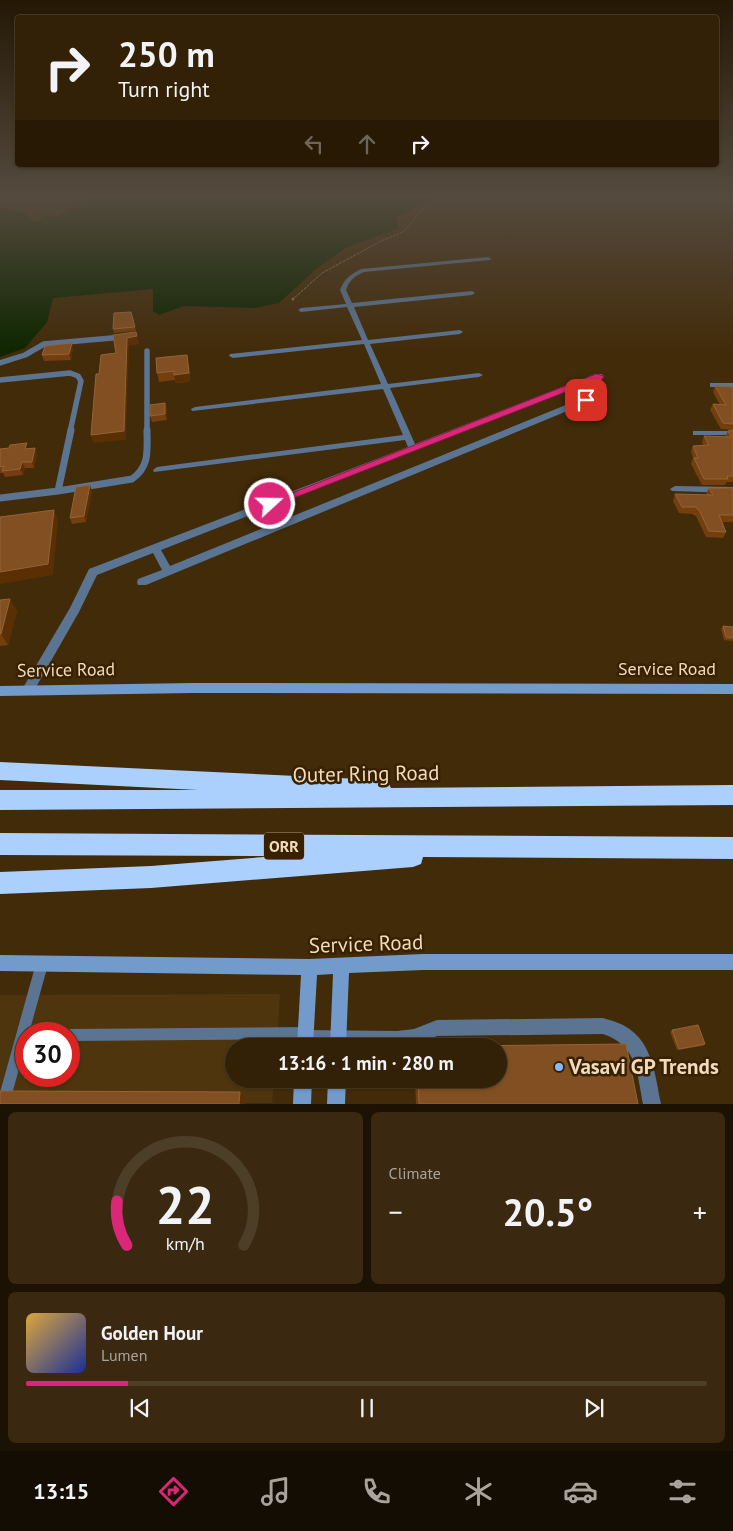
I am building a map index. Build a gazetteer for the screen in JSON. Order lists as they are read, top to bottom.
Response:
{
  "streets": {
    "highway": ["Outer Ring Road", "ORR"],
    "main road": ["Service Road"]
  },
  "places": ["Vasavi GP Trends"],
  "page": {
    "turn": ["250 m", "Turn right"],
    "limit": "30",
    "trip": "13:16 · 1 min · 280 m",
    "tile": "Climate",
    "heat": ["−", "20.5°", "+"],
    "song": ["Golden Hour", "Lumen"],
    "tabs": "13:15",
    "gauge": ["22", "km/h"]
  }
}
